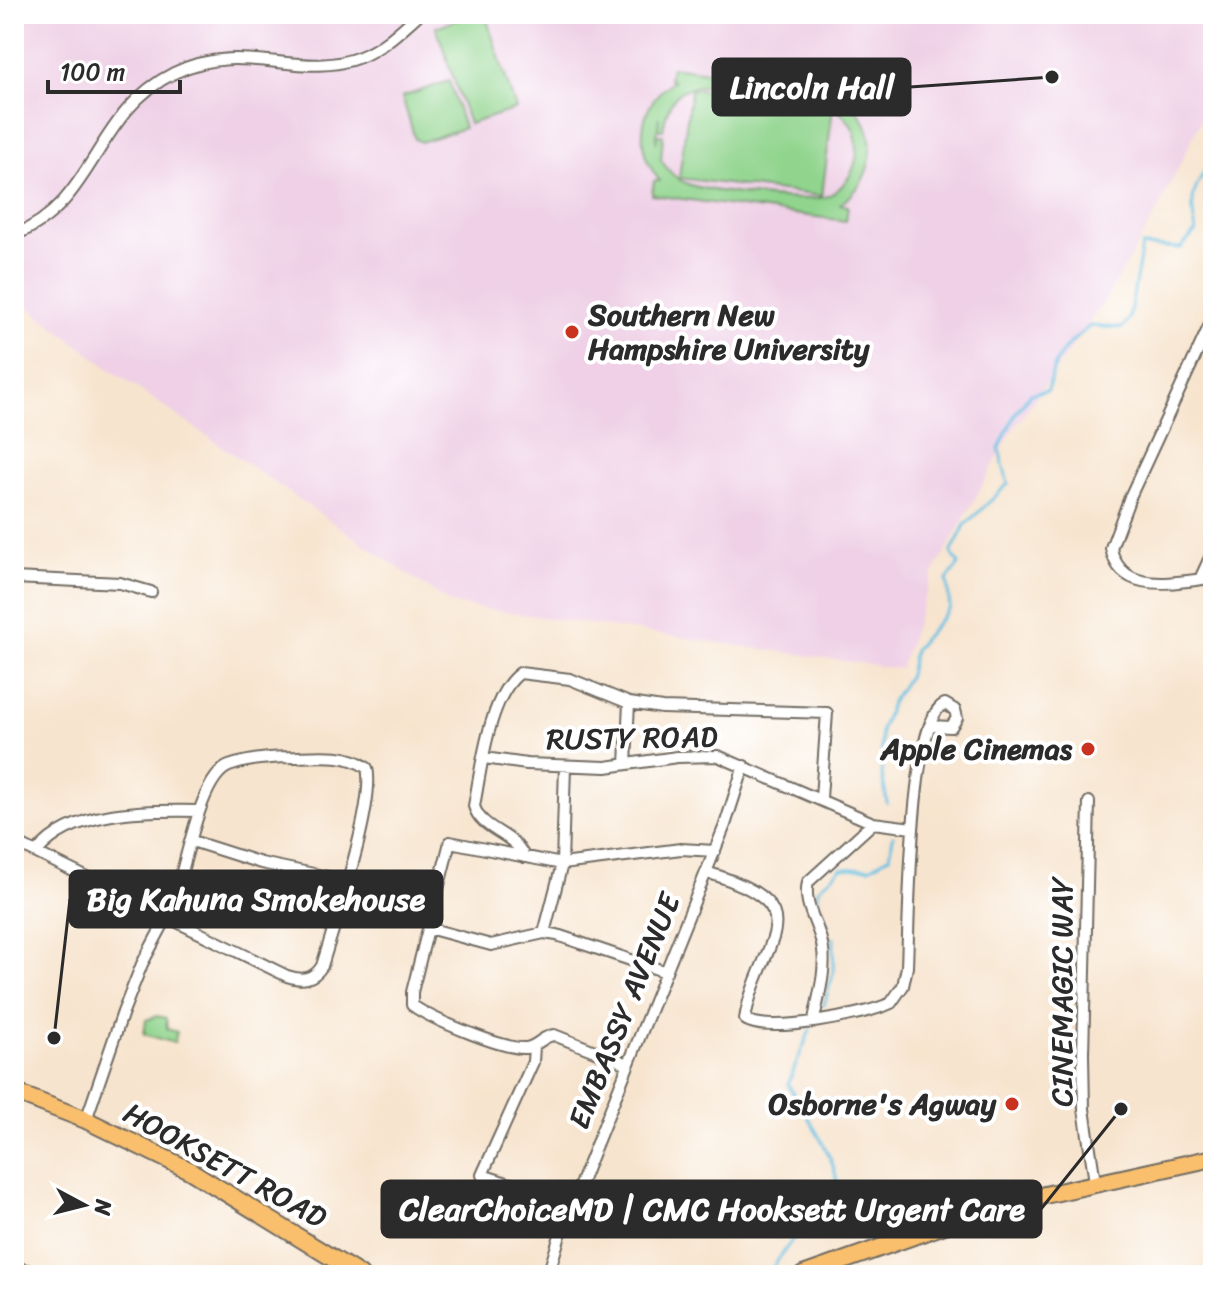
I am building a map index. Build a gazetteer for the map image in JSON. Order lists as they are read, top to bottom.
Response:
{
  "streets": {
    "main road": ["HOOKSETT ROAD"],
    "street": ["RUSTY ROAD", "CINEMAGIC WAY", "EMBASSY AVENUE"]
  },
  "crossings": [
    ["RUSTY ROAD", "EMBASSY AVENUE"]
  ],
  "places": [
    "Lincoln Hall",
    "Southern New Hampshire University",
    "Apple Cinemas",
    "Big Kahuna Smokehouse",
    "Osborne's Agway",
    "ClearChoiceMD | CMC Hooksett Urgent Care"
  ],
  "scale_bar": "100 m",
  "north": "right"
}
